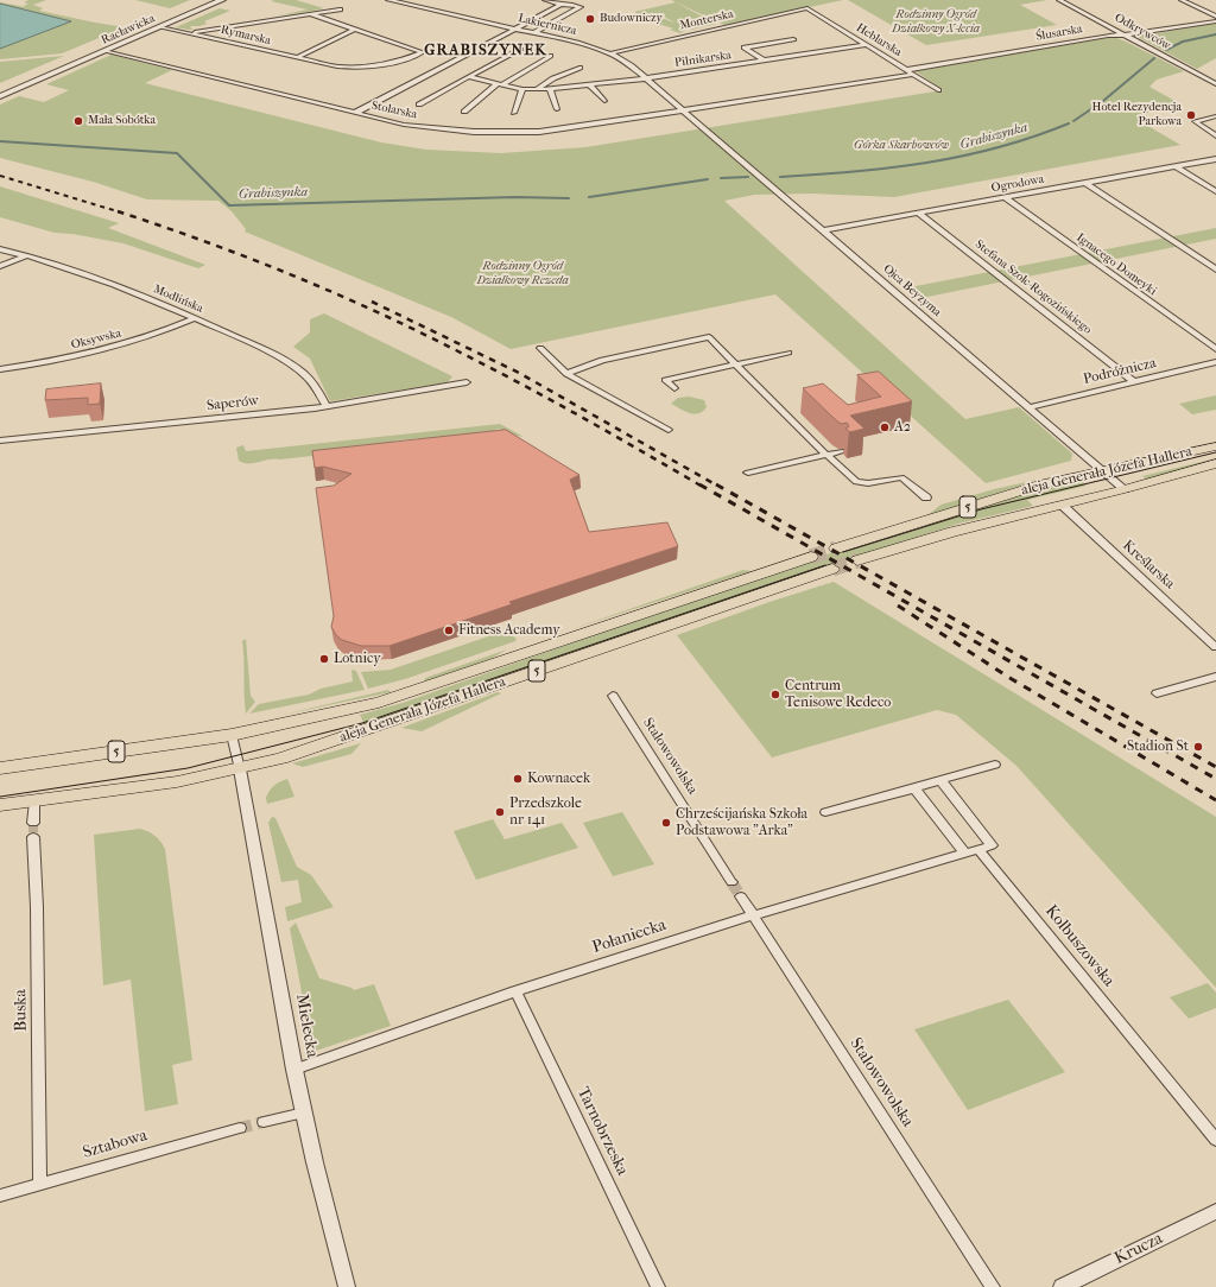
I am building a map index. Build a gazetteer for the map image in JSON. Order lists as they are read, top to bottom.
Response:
{
  "streets": {
    "main road": ["aleja Generała Józefa Hallera", "5"],
    "street": [
      "Monterska",
      "Lakiernicza",
      "Racławicka",
      "Odkrywców",
      "Ślusarska",
      "Rymarska",
      "Heblarska",
      "Pilnikarska",
      "Stolarska",
      "Ogrodowa",
      "Ignacego Domeyki",
      "Stefana Szolc-Rogozińskiego",
      "Ojca Beyzyma",
      "Modlińska",
      "Oksywska",
      "Podróżnicza",
      "Saperów",
      "Kreślarska",
      "Stalowowolska",
      "Połaniecka",
      "Kolbuszowska",
      "Buska",
      "Mielecka",
      "Tarnobrzeska",
      "Sztabowa",
      "Krucza"
    ]
  },
  "crossings": [
    ["Monterska", "Lakiernicza"],
    ["Monterska", "Heblarska"],
    ["Lakiernicza", "Pilnikarska"],
    ["Lakiernicza", "Stolarska"],
    ["Lakiernicza", "Ojca Beyzyma"],
    ["Racławicka", "Rymarska"],
    ["Racławicka", "Stolarska"],
    ["Odkrywców", "Ślusarska"],
    ["Ślusarska", "Heblarska"],
    ["Heblarska", "Pilnikarska"],
    ["Stolarska", "Ojca Beyzyma"],
    ["Ogrodowa", "Ignacego Domeyki"],
    ["Ogrodowa", "Stefana Szolc-Rogozińskiego"],
    ["Ogrodowa", "Ojca Beyzyma"],
    ["Stefana Szolc-Rogozińskiego", "Podróżnicza"],
    ["Ojca Beyzyma", "Podróżnicza"],
    ["Ojca Beyzyma", "aleja Generała Józefa Hallera"],
    ["Modlińska", "Oksywska"],
    ["Modlińska", "Saperów"],
    ["aleja Generała Józefa Hallera", "Kreślarska"],
    ["aleja Generała Józefa Hallera", "Mielecka"],
    ["Stalowowolska", "Połaniecka"],
    ["Połaniecka", "Kolbuszowska"],
    ["Połaniecka", "Mielecka"],
    ["Połaniecka", "Tarnobrzeska"],
    ["Buska", "Sztabowa"]
  ],
  "districts": ["GRABISZYNEK"],
  "water": ["Grabiszynka"],
  "parks": ["Rodzinny Ogród Działkowy X-lecia", "Górka Skarbowców", "Rodzinny Ogród Działkowy Rezeda"],
  "places": [
    "Budowniczy",
    "Hotel Rezydencja Parkowa",
    "Mała Sobótka",
    "A2",
    "Fitness Academy",
    "Lotnicy",
    "Centrum Tenisowe Redeco",
    "Stadion St",
    "Kownacek",
    "Przedszkole nr 141",
    "Chrześcijańska Szkoła Podstawowa \"Arka\""
  ]
}
